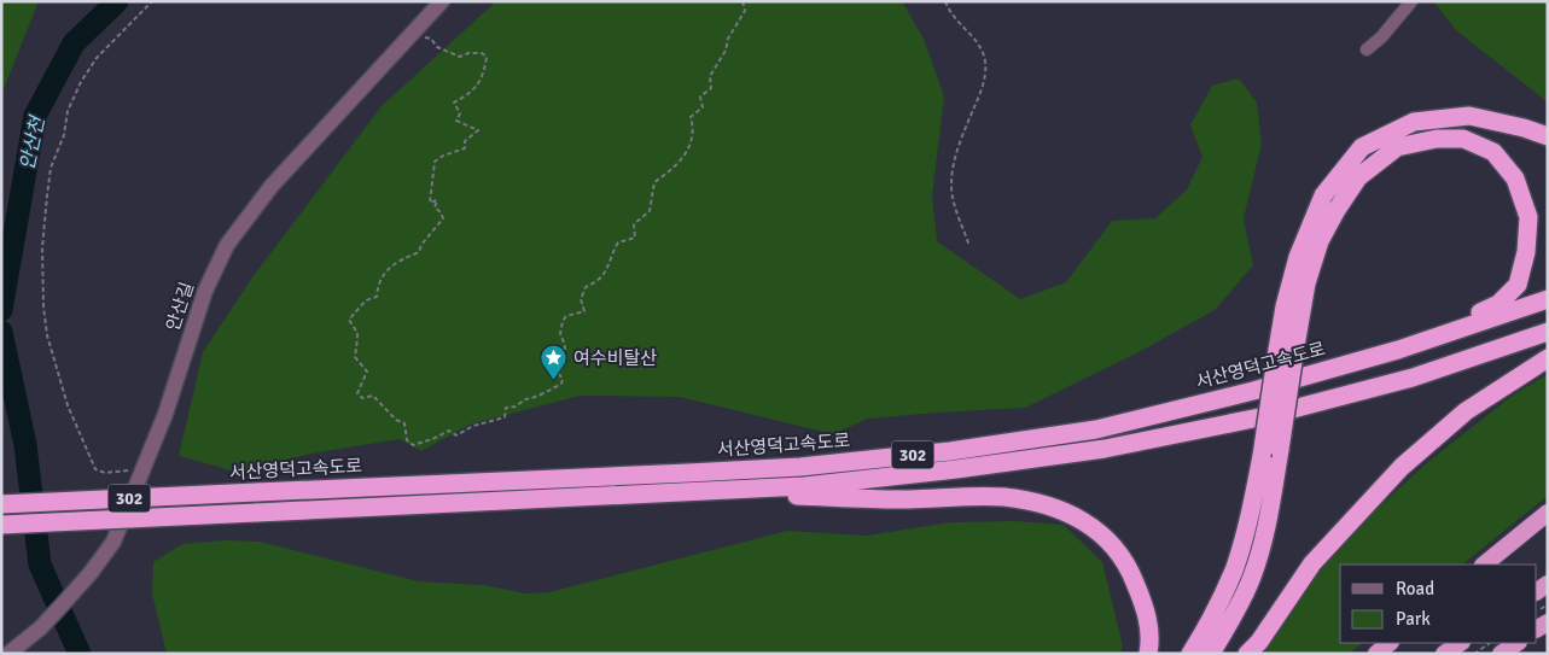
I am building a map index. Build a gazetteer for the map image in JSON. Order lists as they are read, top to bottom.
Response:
{
  "streets": {
    "highway": ["서산영덕고속도로", "302"],
    "street": ["안산길"]
  },
  "water": ["안산천"],
  "places": {
    "place": ["여수비탈산"]
  },
  "legend": ["Road", "Park"]
}
